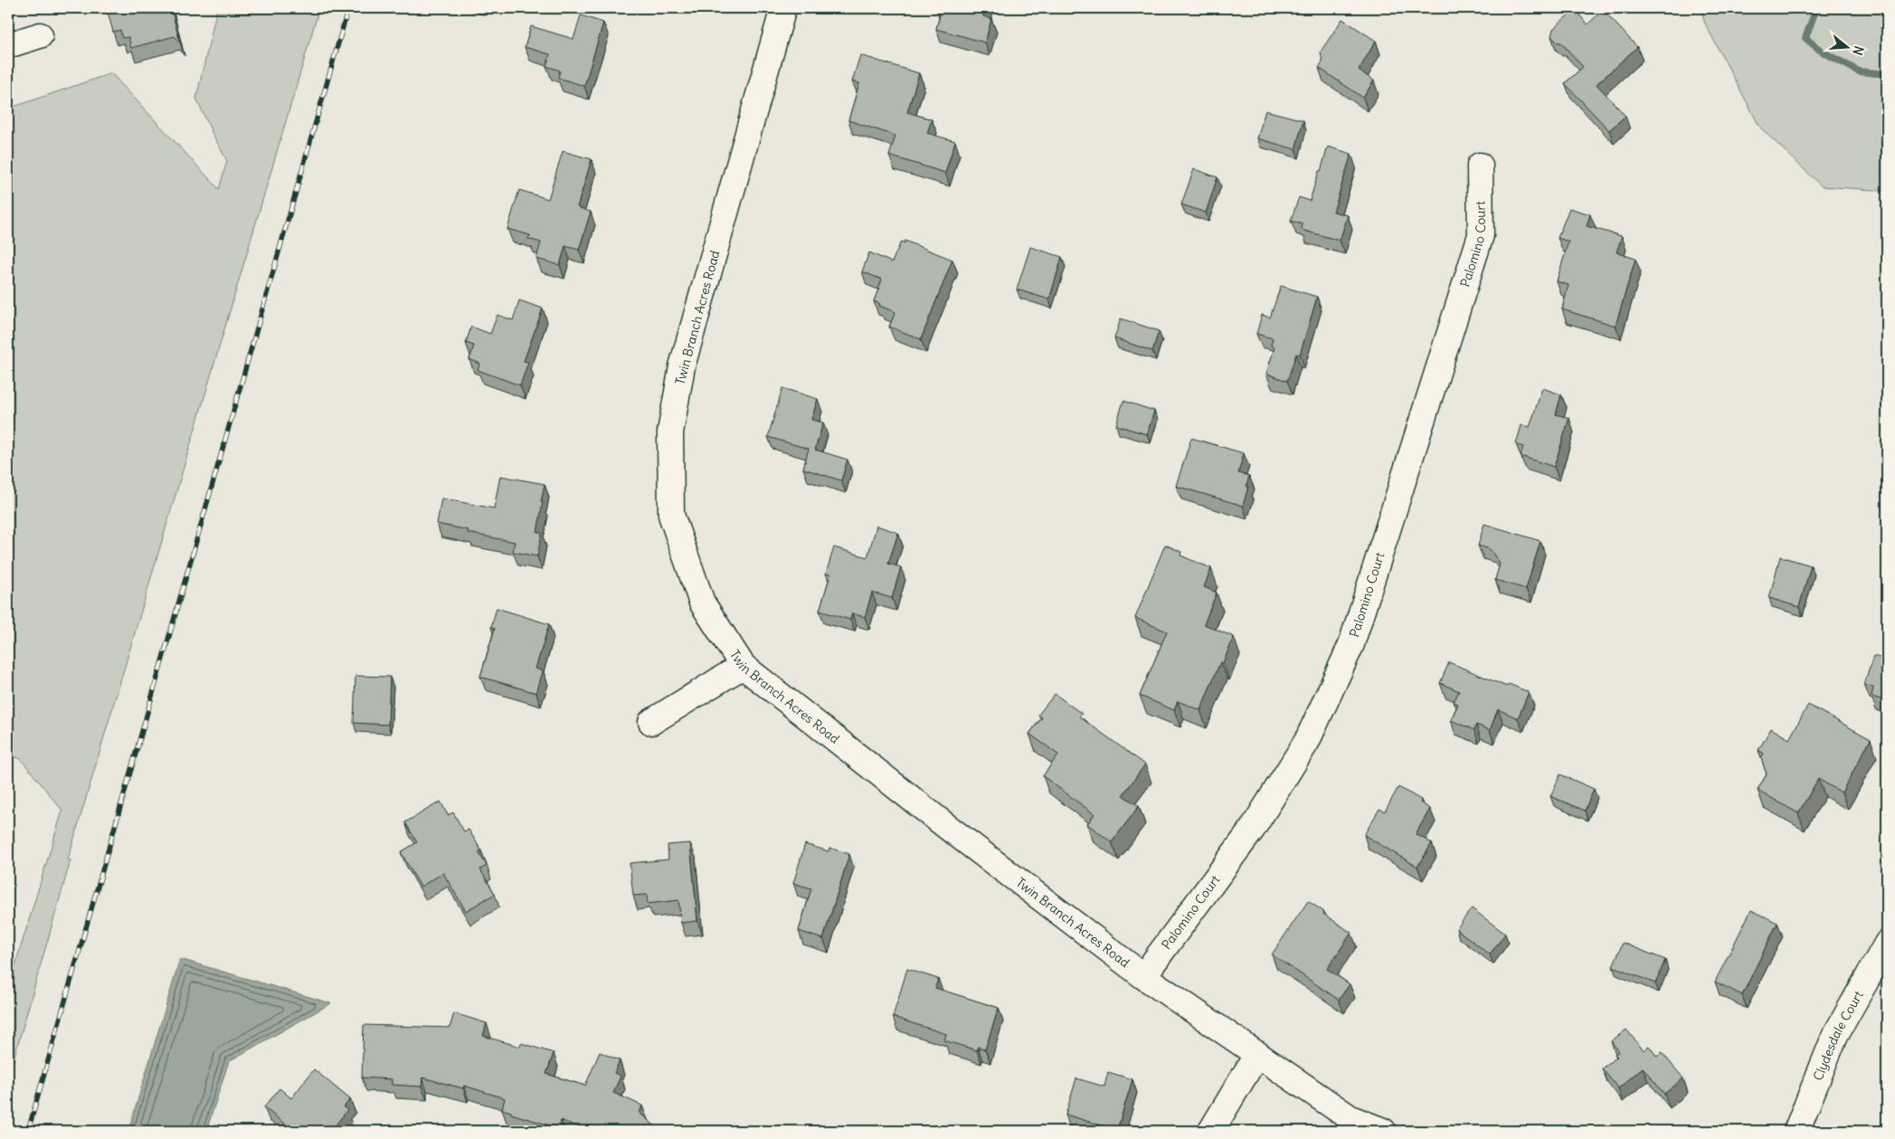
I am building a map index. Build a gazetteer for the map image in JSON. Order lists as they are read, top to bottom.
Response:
{
  "streets": {
    "street": ["Palomino Court", "Twin Branch Acres Road", "Clydesdale Court"]
  },
  "crossings": [
    ["Palomino Court", "Twin Branch Acres Road"]
  ],
  "north": "right"
}
